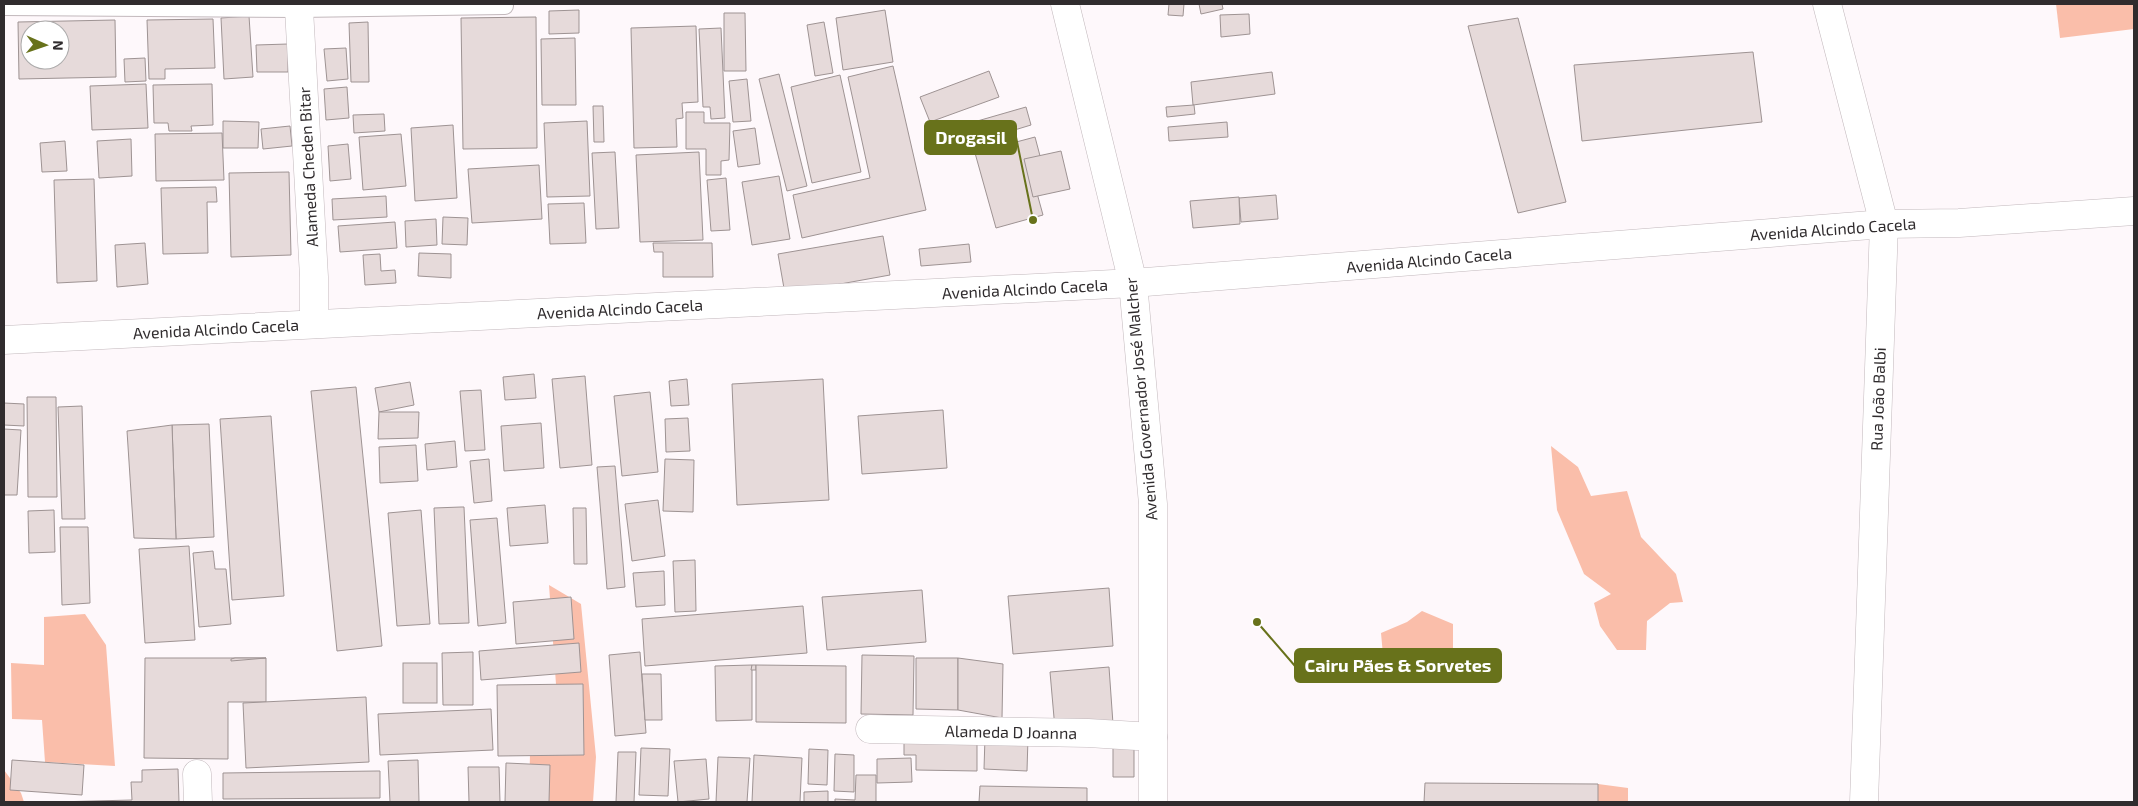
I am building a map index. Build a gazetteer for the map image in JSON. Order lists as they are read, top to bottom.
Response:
{
  "streets": {
    "main road": [
      "Alameda Cheden Bitar",
      "Avenida Alcindo Cacela",
      "Avenida Governador José Malcher",
      "Rua João Balbi",
      "Alameda D Joanna"
    ]
  },
  "crossings": [
    ["Alameda Cheden Bitar", "Avenida Alcindo Cacela"],
    ["Avenida Alcindo Cacela", "Avenida Governador José Malcher"],
    ["Avenida Alcindo Cacela", "Rua João Balbi"],
    ["Avenida Governador José Malcher", "Alameda D Joanna"]
  ],
  "places": ["Drogasil", "Cairu Pães & Sorvetes"],
  "north": "right"
}
